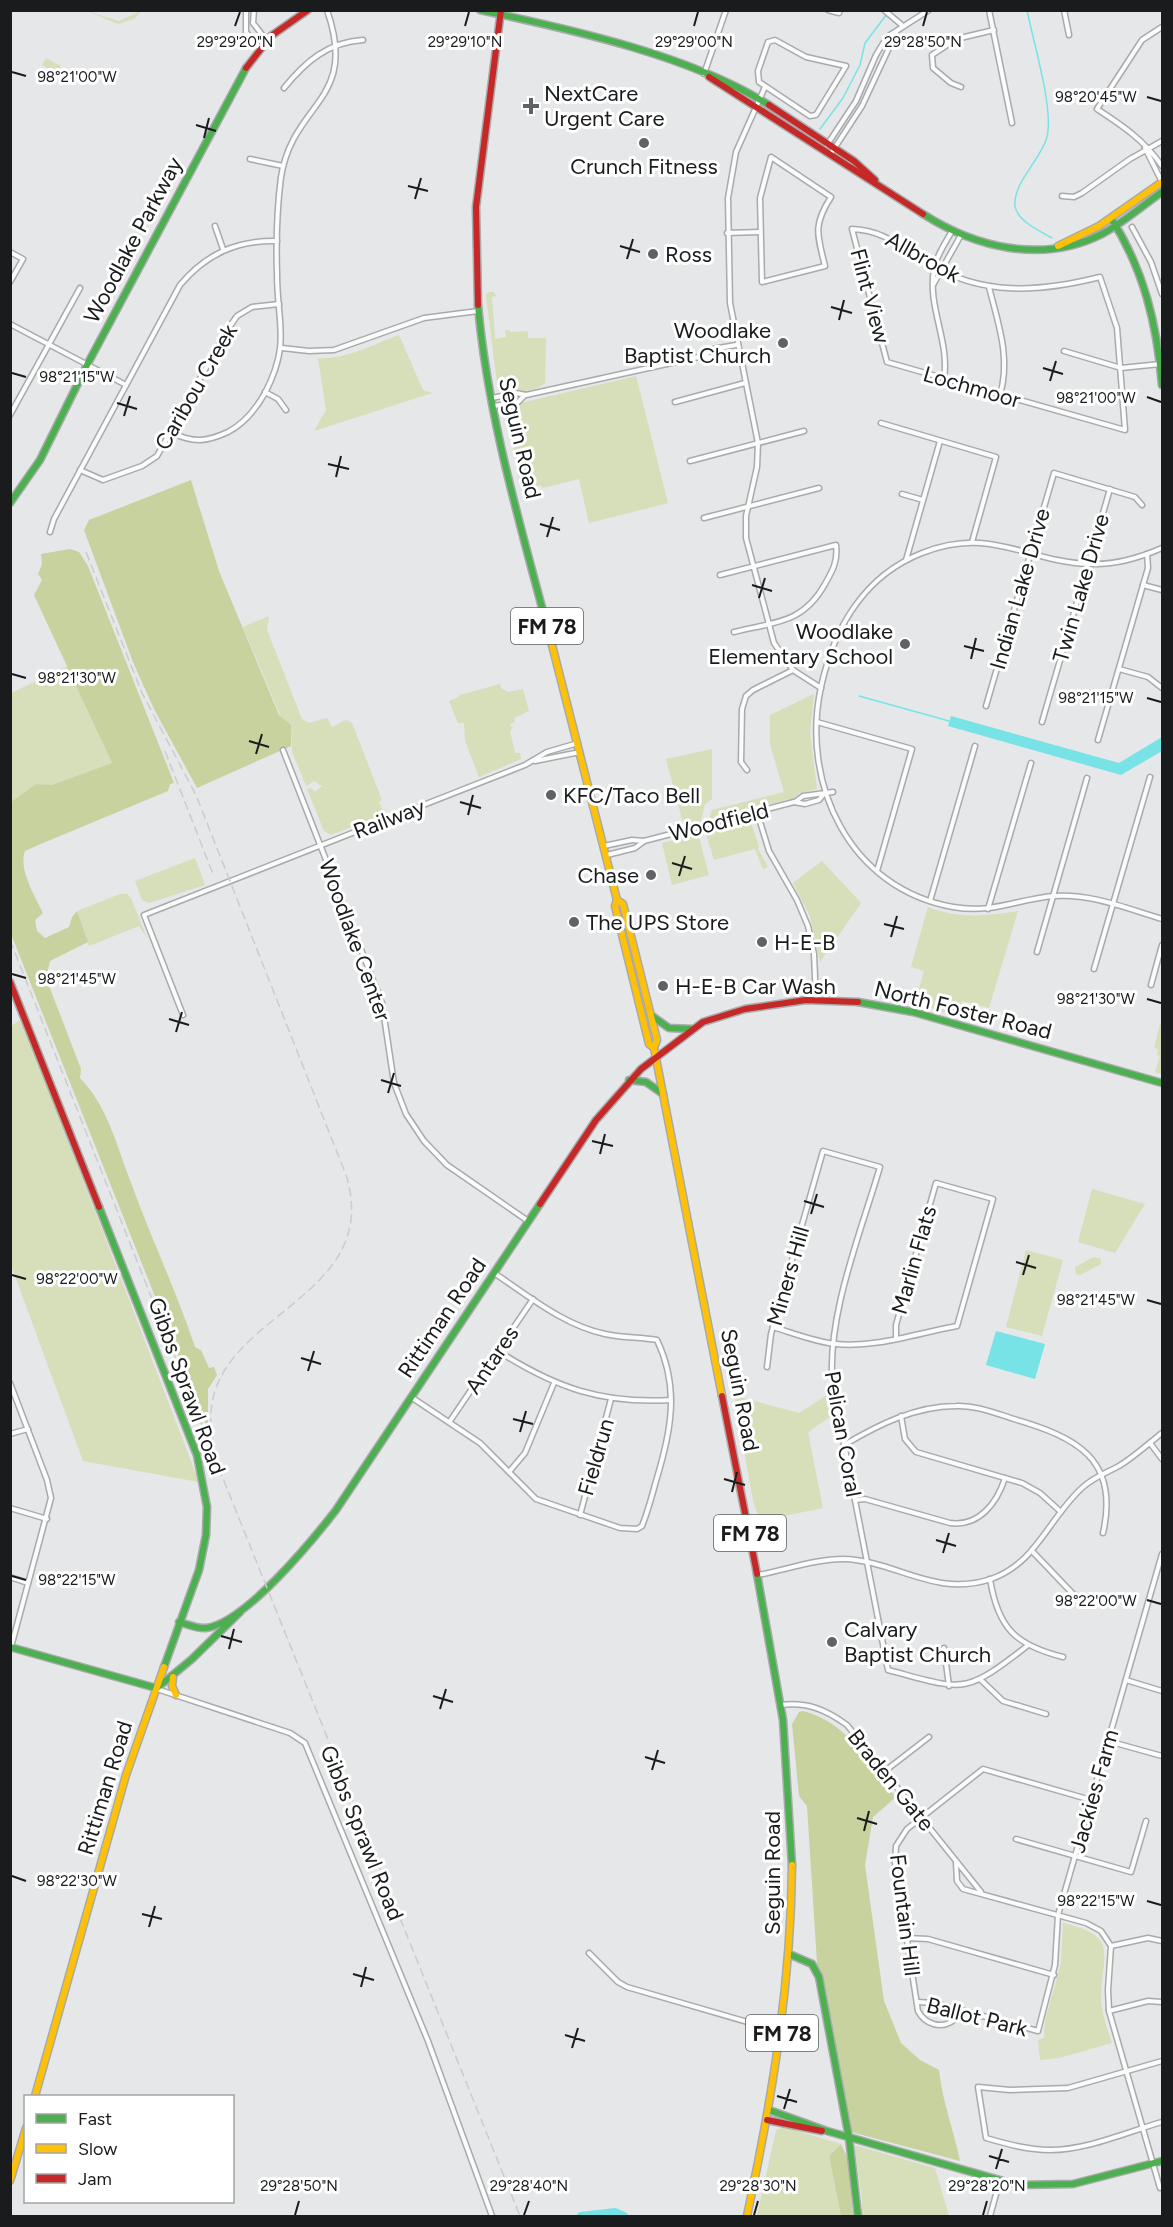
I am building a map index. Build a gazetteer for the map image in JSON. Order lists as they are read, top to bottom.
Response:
{
  "streets": {
    "main road": [
      "Woodlake Parkway",
      "Seguin Road",
      "FM 78",
      "North Foster Road",
      "Rittiman Road",
      "Gibbs Sprawl Road"
    ],
    "street": [
      "Allbrook",
      "Flint View",
      "Caribou Creek",
      "Lochmoor",
      "Twin Lake Drive",
      "Indian Lake Drive",
      "Railway",
      "Woodfield",
      "Woodlake Center",
      "Marlin Flats",
      "Miners Hill",
      "Antares",
      "Pelican Coral",
      "Fieldrun",
      "Braden Gate",
      "Jackies Farm",
      "Fountain Hill",
      "Ballot Park"
    ]
  },
  "crossings": [
    ["Allbrook", "Flint View"],
    ["Allbrook", "Lochmoor"],
    ["Flint View", "Lochmoor"],
    ["Seguin Road", "Railway"],
    ["Seguin Road", "Woodfield"],
    ["Seguin Road", "North Foster Road"],
    ["Seguin Road", "Rittiman Road"],
    ["Seguin Road", "Braden Gate"],
    ["Twin Lake Drive", "Indian Lake Drive"],
    ["Railway", "Woodlake Center"],
    ["Woodlake Center", "Rittiman Road"],
    ["North Foster Road", "Rittiman Road"],
    ["Miners Hill", "Pelican Coral"],
    ["Rittiman Road", "Gibbs Sprawl Road"],
    ["Braden Gate", "Jackies Farm"],
    ["Braden Gate", "Fountain Hill"],
    ["Jackies Farm", "Fountain Hill"],
    ["Jackies Farm", "Ballot Park"],
    ["Fountain Hill", "Ballot Park"]
  ],
  "places": {
    "health": ["NextCare Urgent Care"],
    "other": [
      "Crunch Fitness",
      "Ross",
      "Woodlake Baptist Church",
      "Woodlake Elementary School",
      "KFC/Taco Bell",
      "Chase",
      "The UPS Store",
      "H-E-B",
      "H-E-B Car Wash",
      "Calvary Baptist Church"
    ]
  },
  "legend": ["Fast", "Slow", "Jam"],
  "coordinates": [
    "29°29'20\"N",
    "29°29'10\"N",
    "29°29'00\"N",
    "29°28'50\"N",
    "98°21'00\"W",
    "98°20'45\"W",
    "98°21'15\"W",
    "98°21'30\"W",
    "98°21'45\"W",
    "98°22'00\"W",
    "98°22'15\"W",
    "98°22'30\"W",
    "29°28'40\"N",
    "29°28'30\"N",
    "29°28'20\"N"
  ]
}
